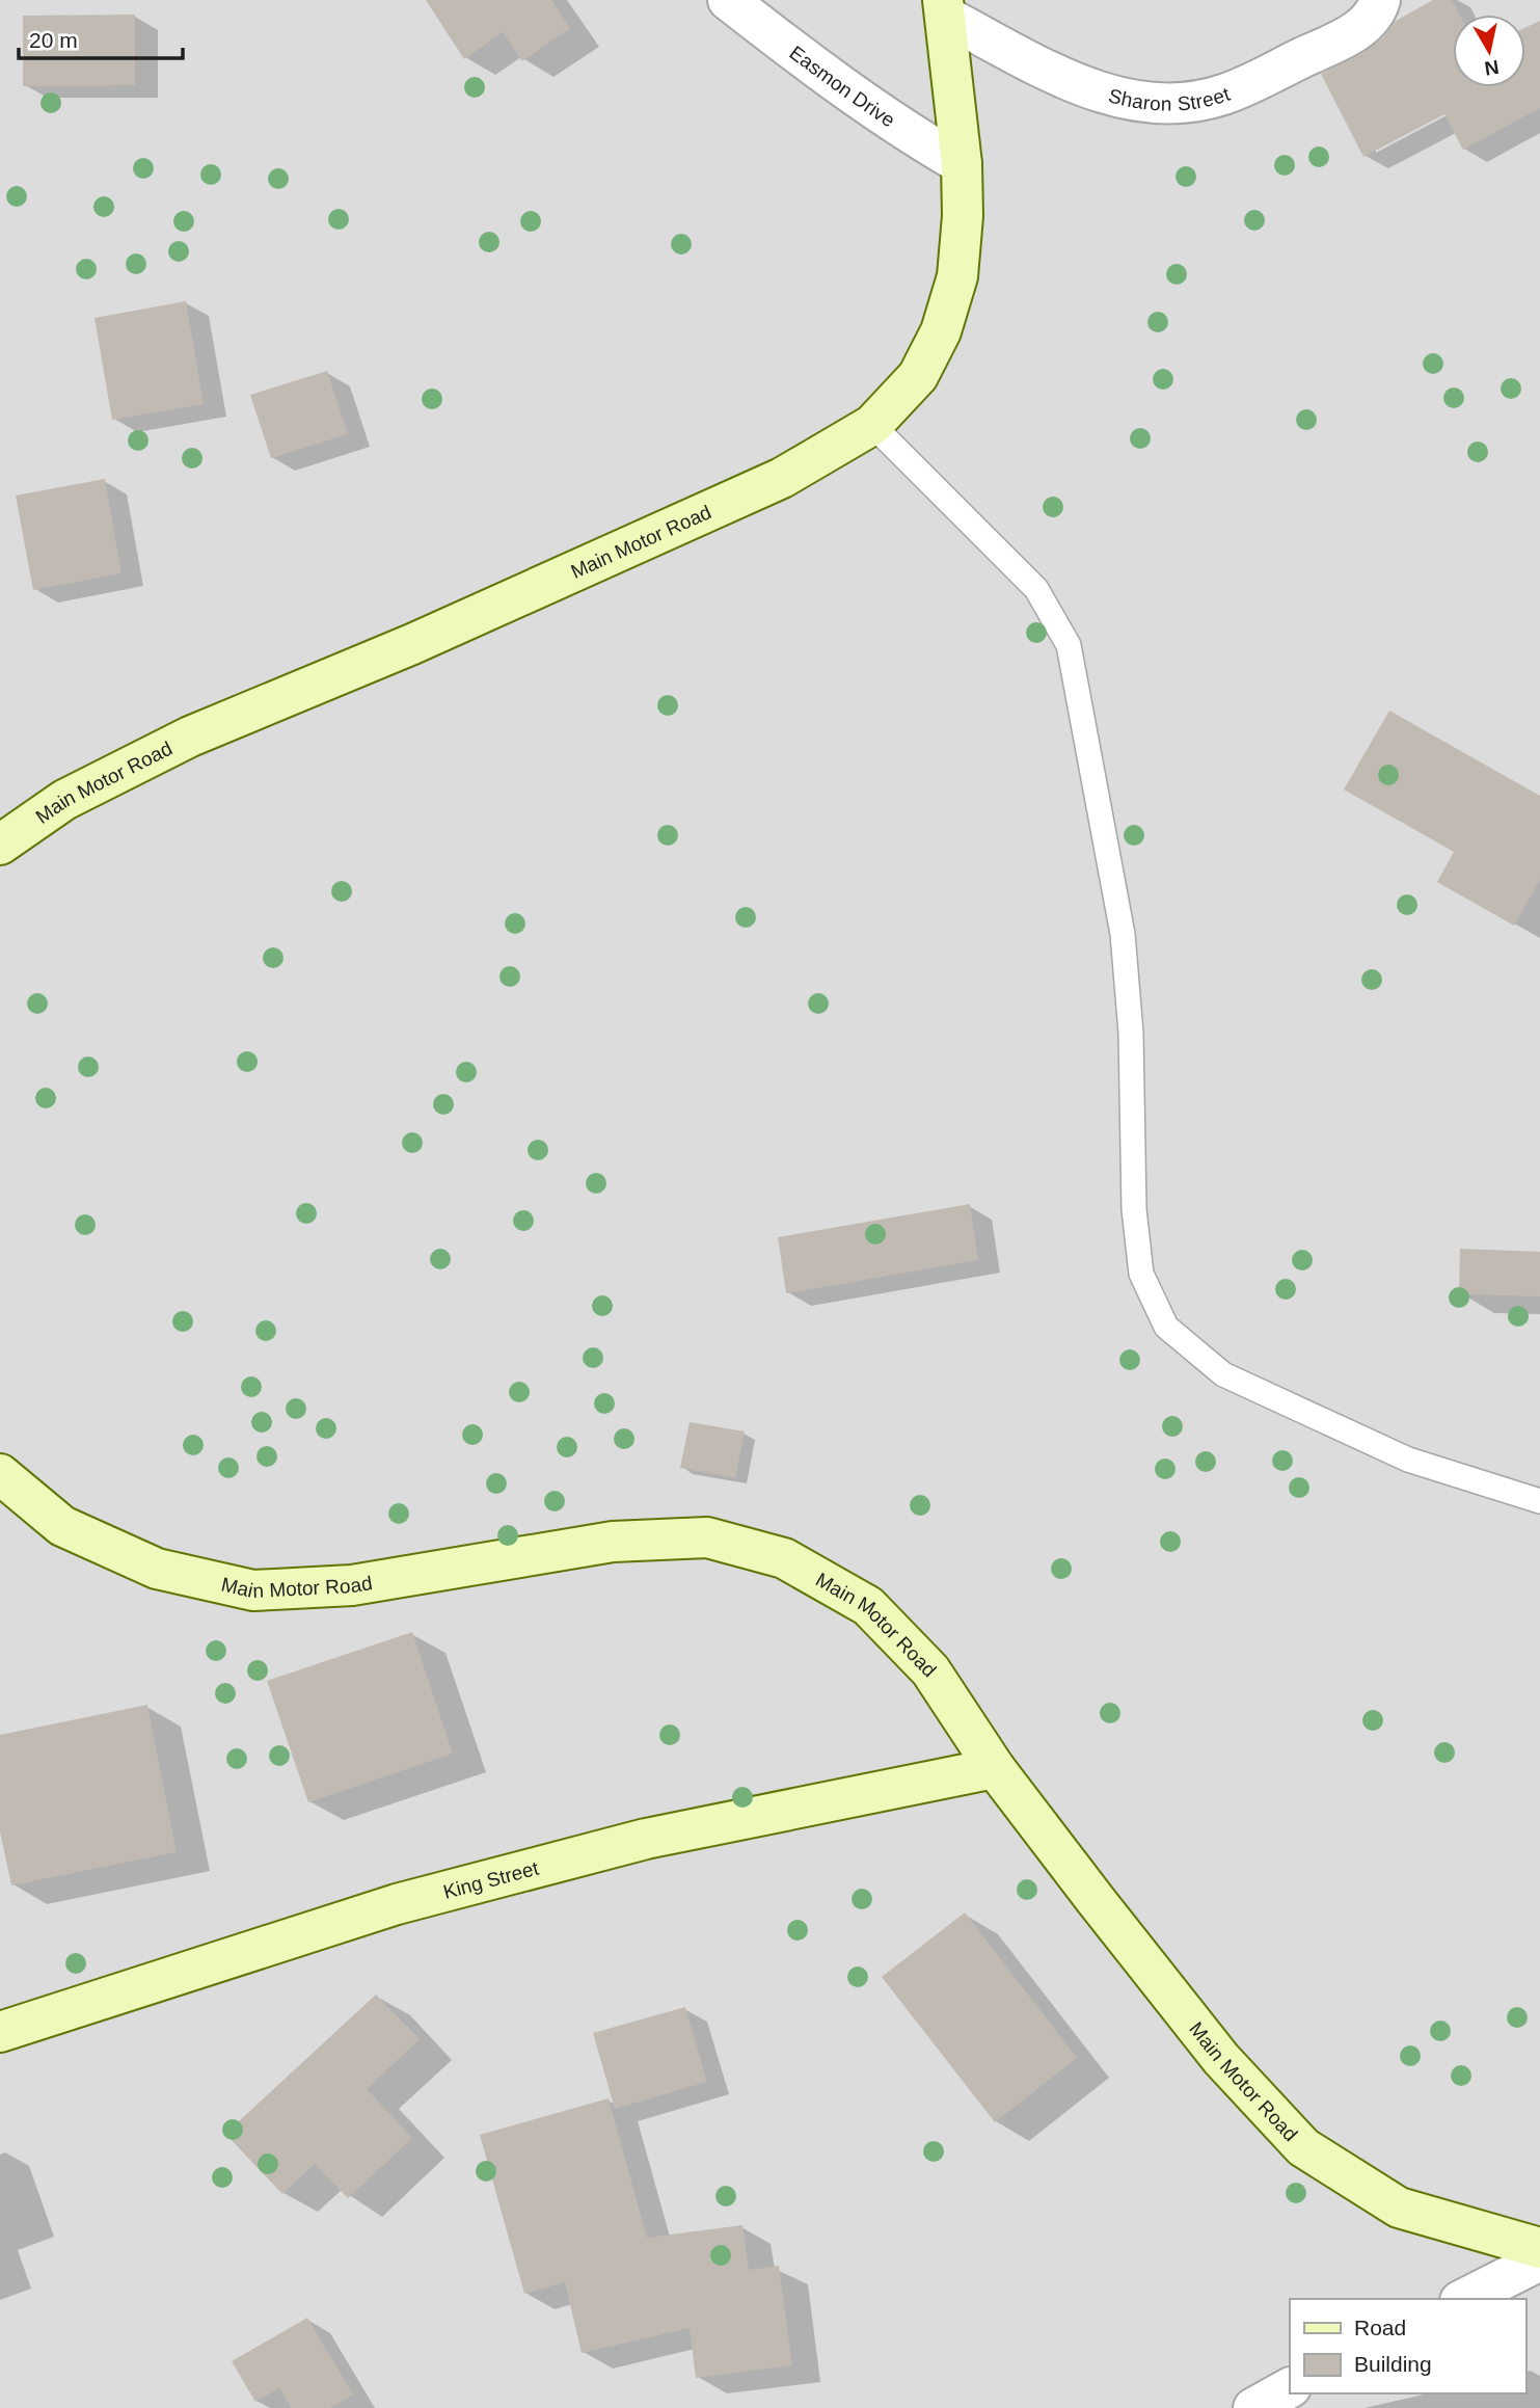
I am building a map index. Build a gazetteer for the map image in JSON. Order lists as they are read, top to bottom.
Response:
{
  "streets": {
    "main road": ["Main Motor Road", "King Street"],
    "street": ["Easmon Drive", "Sharon Street"]
  },
  "crossings": [
    ["Easmon Drive", "Main Motor Road"],
    ["Sharon Street", "Main Motor Road"],
    ["Main Motor Road", "King Street"]
  ],
  "legend": ["Road", "Building"],
  "scale_bar": "20 m",
  "north": "bottom"
}
